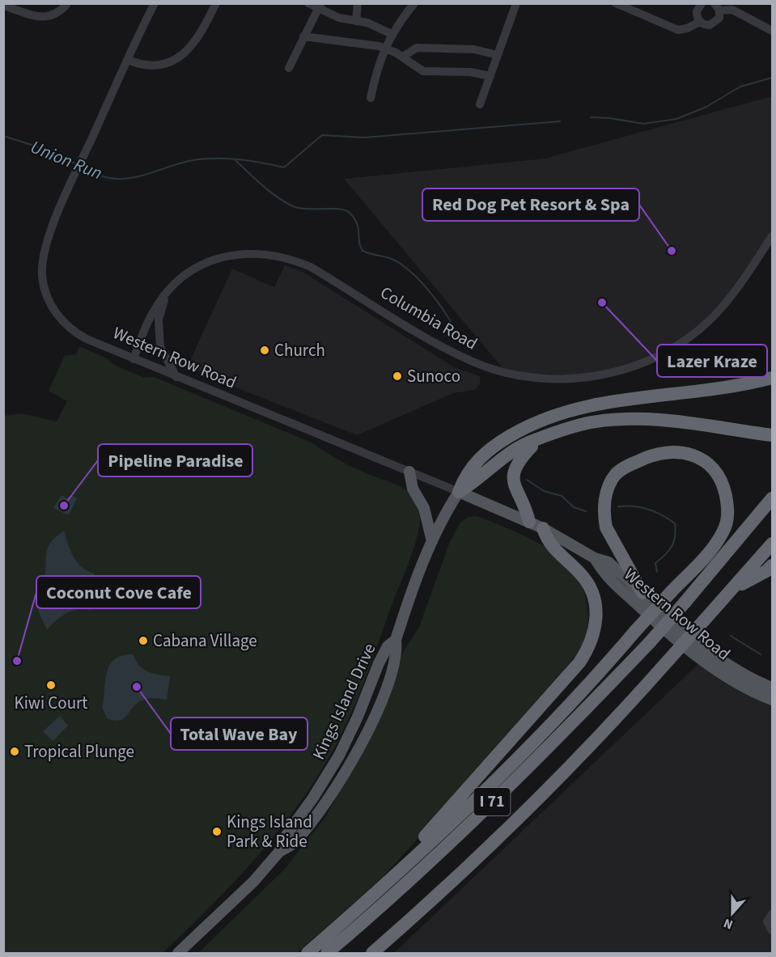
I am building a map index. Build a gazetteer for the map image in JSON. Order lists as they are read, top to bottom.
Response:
{
  "streets": {
    "highway": ["I 71"],
    "main road": ["Western Row Road", "Kings Island Drive"],
    "street": ["Columbia Road"]
  },
  "crossings": [
    ["Columbia Road", "Western Row Road"],
    ["Western Row Road", "Kings Island Drive"]
  ],
  "water": ["Union Run"],
  "places": [
    "Red Dog Pet Resort & Spa",
    "Lazer Kraze",
    "Church",
    "Sunoco",
    "Pipeline Paradise",
    "Cabana Village",
    "Coconut Cove Cafe",
    "Kiwi Court",
    "Total Wave Bay",
    "Tropical Plunge",
    "Kings Island Park & Ride"
  ],
  "north": "bottom"
}
